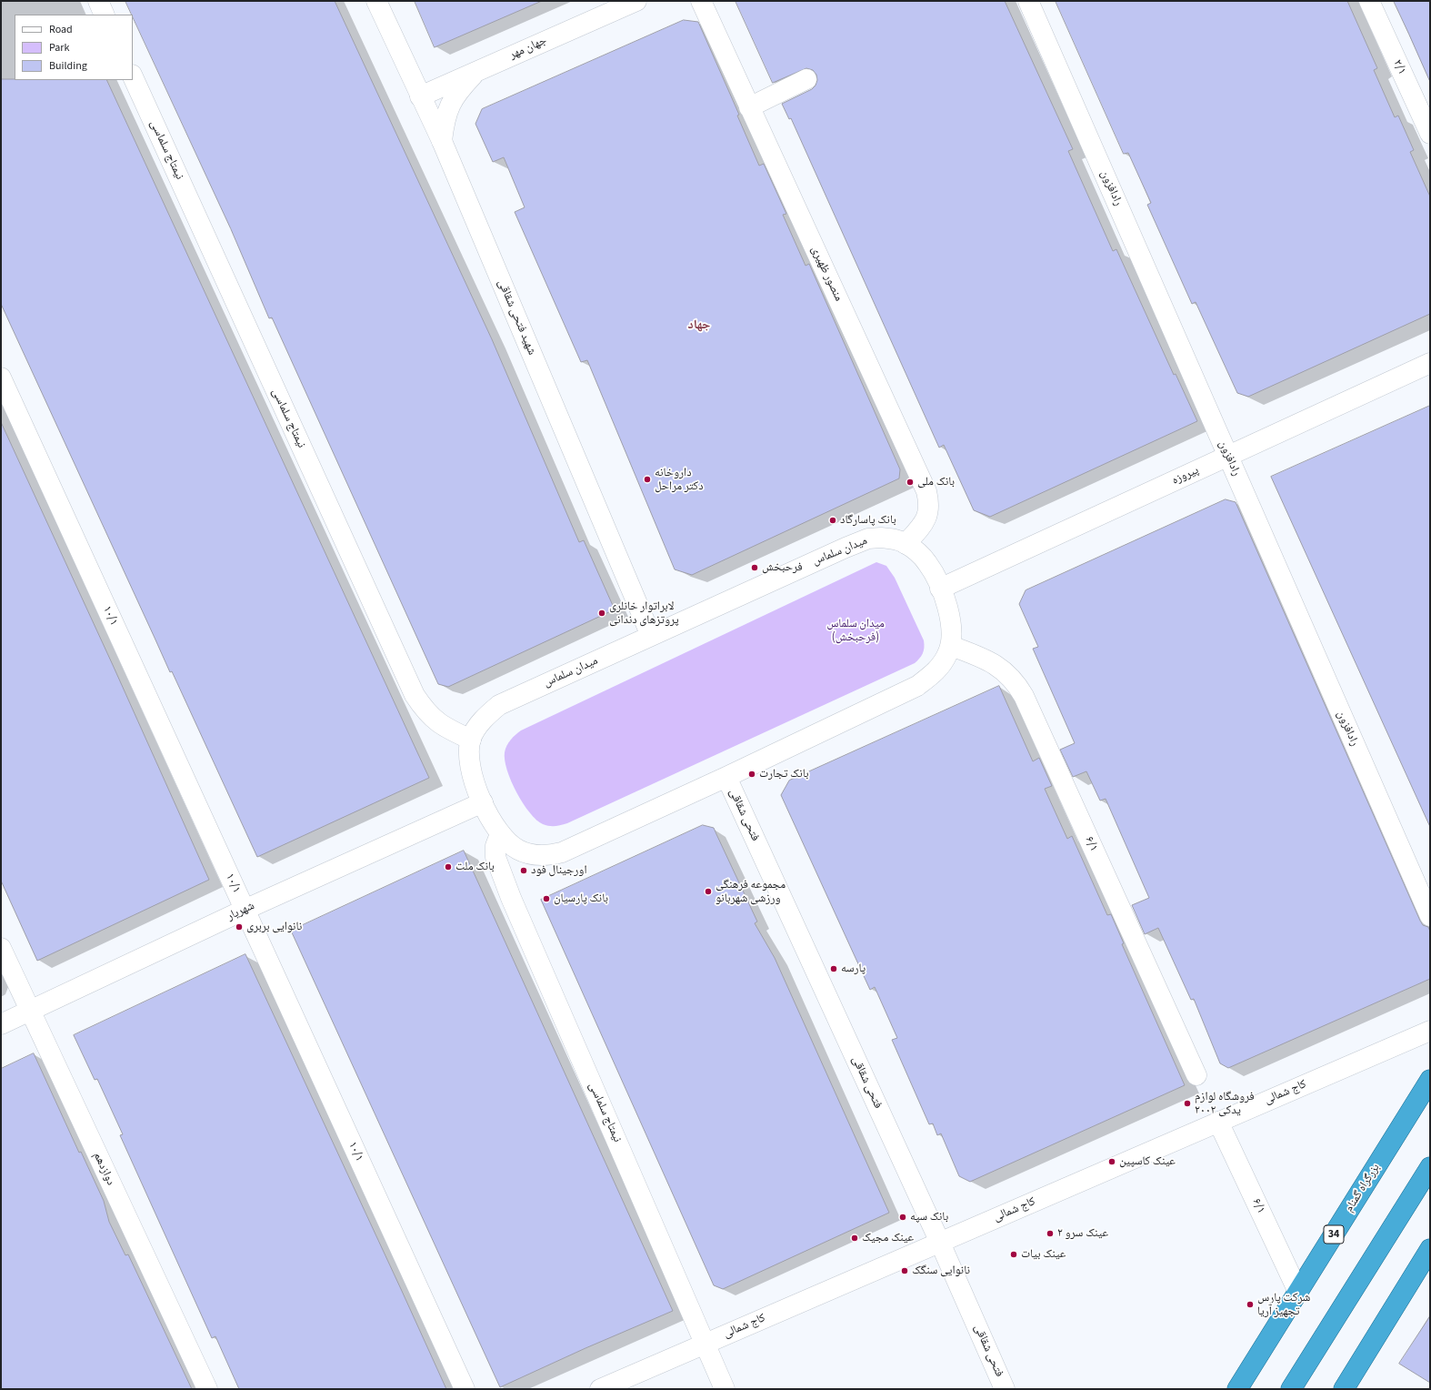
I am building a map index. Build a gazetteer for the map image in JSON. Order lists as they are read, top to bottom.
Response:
{
  "streets": {
    "highway": ["بزرگراه گمنام", "34"],
    "street": [
      "جهان مهر",
      "۲/۱",
      "نیمتاج سلماسی",
      "رادافزون",
      "منصور ظهیری",
      "شهید فتحی شقاقی",
      "پیروزه",
      "میدان سلماس",
      "۱۰/۱",
      "فتحی شقاقی",
      "۶/۱",
      "شهریار",
      "کاج شمالی",
      "دوازدهم"
    ]
  },
  "crossings": [
    ["جهان مهر", "شهید فتحی شقاقی"],
    ["نیمتاج سلماسی", "میدان سلماس"],
    ["نیمتاج سلماسی", "کاج شمالی"],
    ["رادافزون", "پیروزه"],
    ["منصور ظهیری", "میدان سلماس"],
    ["شهید فتحی شقاقی", "میدان سلماس"],
    ["پیروزه", "میدان سلماس"],
    ["میدان سلماس", "فتحی شقاقی"],
    ["میدان سلماس", "۶/۱"],
    ["میدان سلماس", "شهریار"],
    ["۱۰/۱", "شهریار"],
    ["فتحی شقاقی", "کاج شمالی"],
    ["۶/۱", "کاج شمالی"],
    ["۶/۱", "بزرگراه گمنام"],
    ["شهریار", "دوازدهم"]
  ],
  "districts": ["جهاد"],
  "parks": ["میدان سلماس (فرحبخش)"],
  "places": [
    "داروخانه دکتر مراحل",
    "بانک ملی",
    "بانک پاسارگاد",
    "فرحبخش",
    "لابراتوار خانلری پروتزهای دندانی",
    "بانک تجارت",
    "بانک ملت",
    "اورجینال فود",
    "مجموعه فرهنگی ورزشی شهربانو",
    "بانک پارسیان",
    "نانوایی بربری",
    "پارسه",
    "فروشگاه لوازم یدکی ۲۰۰۲",
    "عینک کاسپین",
    "بانک سپه",
    "عینک سرو ۲",
    "عینک مجیک",
    "عینک بیات",
    "نانوایی سنگک",
    "شرکت پارس تجهیز آریا"
  ],
  "legend": ["Road", "Park", "Building"]
}
